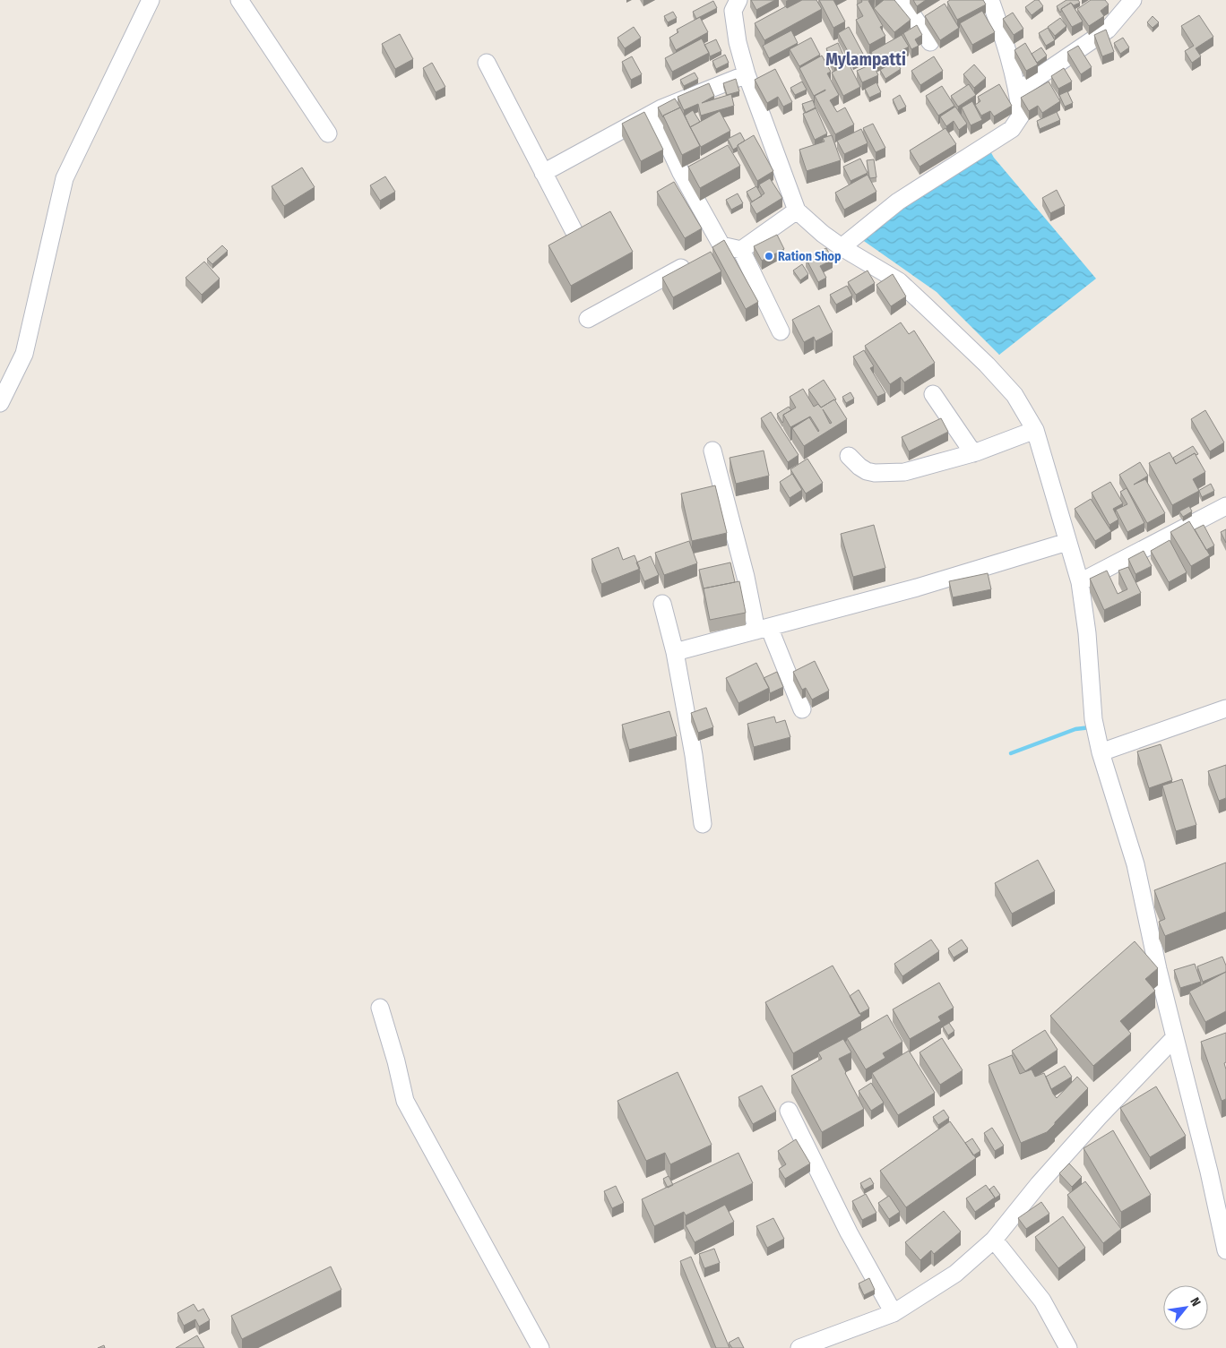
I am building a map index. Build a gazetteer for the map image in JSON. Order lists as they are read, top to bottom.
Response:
{
  "districts": ["Mylampatti"],
  "places": ["Ration Shop"],
  "north": "top right"
}
